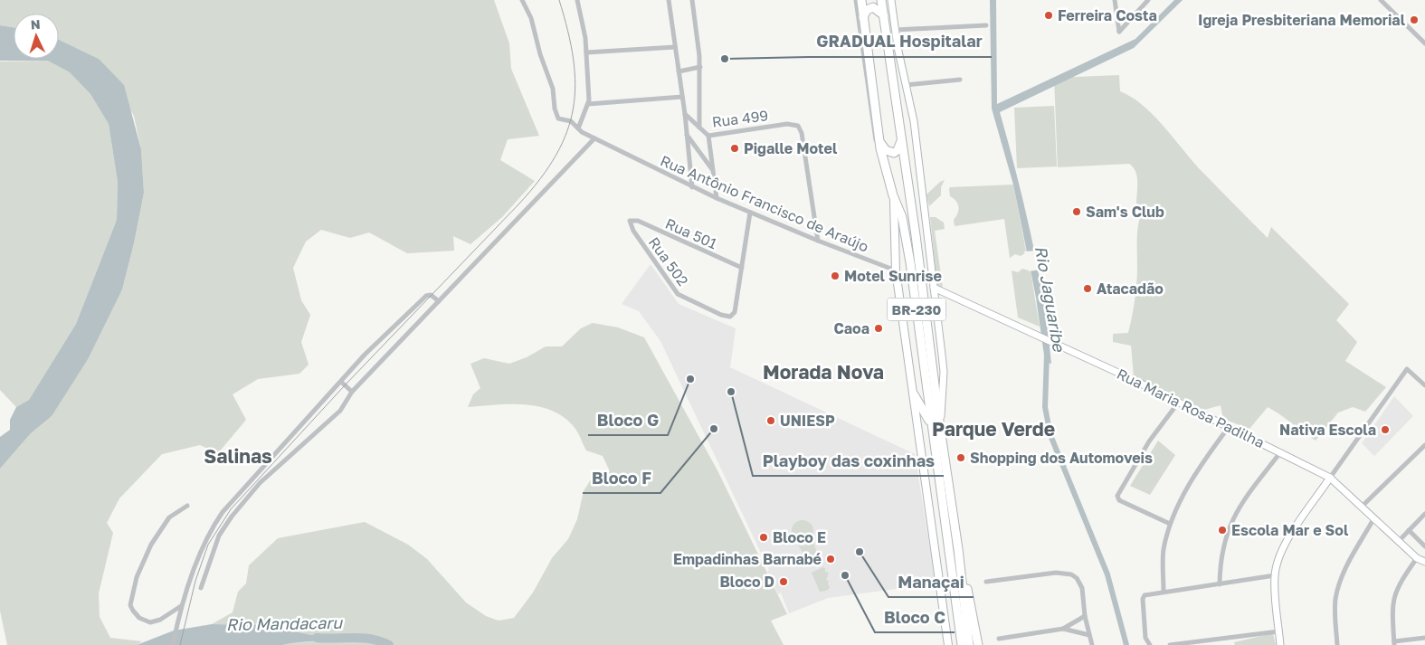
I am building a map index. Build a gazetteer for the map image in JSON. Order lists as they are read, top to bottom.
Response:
{
  "streets": {
    "highway": ["BR-230"],
    "main road": ["Rua Maria Rosa Padilha"],
    "street": [
      "Rua 499",
      "Rua Antônio Francisco de Araújo",
      "Rua 501",
      "Rua 502"
    ]
  },
  "crossings": [
    ["Rua 499", "Rua Antônio Francisco de Araújo"],
    ["Rua 501", "Rua 502"]
  ],
  "districts": ["Morada Nova", "Parque Verde", "Salinas"],
  "water": ["Rio Jaguaribe", "Rio Mandacaru"],
  "places": [
    "Ferreira Costa",
    "Igreja Presbiteriana Memorial",
    "GRADUAL Hospitalar",
    "Pigalle Motel",
    "Sam's Club",
    "Motel Sunrise",
    "Atacadão",
    "Caoa",
    "Bloco G",
    "Playboy das coxinhas",
    "UNIESP",
    "Bloco F",
    "Nativa Escola",
    "Shopping dos Automoveis",
    "Escola Mar e Sol",
    "Bloco E",
    "Manaçai",
    "Empadinhas Barnabé",
    "Bloco C",
    "Bloco D"
  ],
  "north": "top"
}
